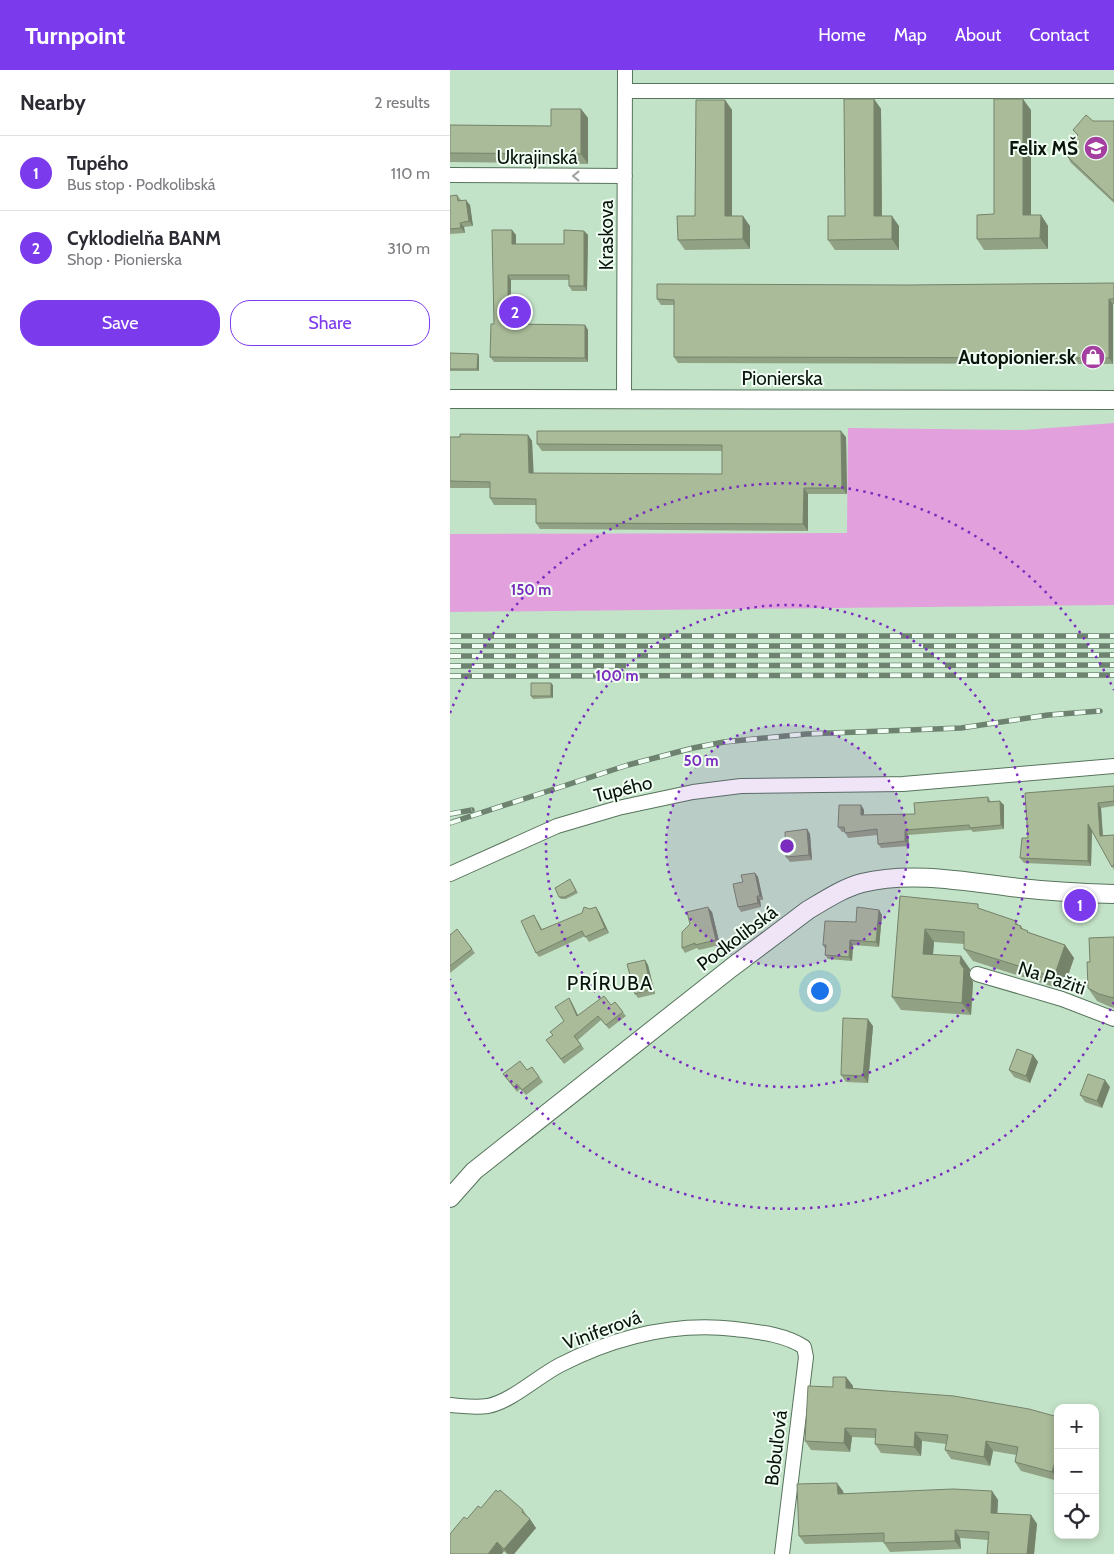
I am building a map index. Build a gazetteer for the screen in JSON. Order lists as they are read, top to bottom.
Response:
{
  "streets": {
    "street": [
      "Ukrajinská",
      "Kraskova",
      "Pionierska",
      "Tupého",
      "Podkolibská",
      "Na Pažiti",
      "Viniferová",
      "Bobuľová"
    ]
  },
  "crossings": [
    ["Ukrajinská", "Kraskova"],
    ["Kraskova", "Pionierska"],
    ["Viniferová", "Bobuľová"]
  ],
  "one_way": ["Ukrajinská"],
  "districts": ["PRÍRUBA"],
  "places": {
    "school or university": ["Felix MŠ"],
    "shop": ["Autopionier.sk"]
  },
  "page": {
    "header": "Turnpoint",
    "nav": [
      "Home",
      "Map",
      "About",
      "Contact"
    ],
    "heading": ["Nearby", "2 results"],
    "list": [
      {
        "mark": "1",
        "name": "Tupého",
        "note": "Bus stop · Podkolibská",
        "value": "110 m"
      },
      {
        "mark": "2",
        "name": "Cyklodielňa BANM",
        "note": "Shop · Pionierska",
        "value": "310 m"
      }
    ],
    "buttons": ["Save", "Share"],
    "pins": ["2", "1"],
    "map_buttons": ["+", "−"]
  },
  "rings": ["150 m", "100 m", "50 m"]
}
